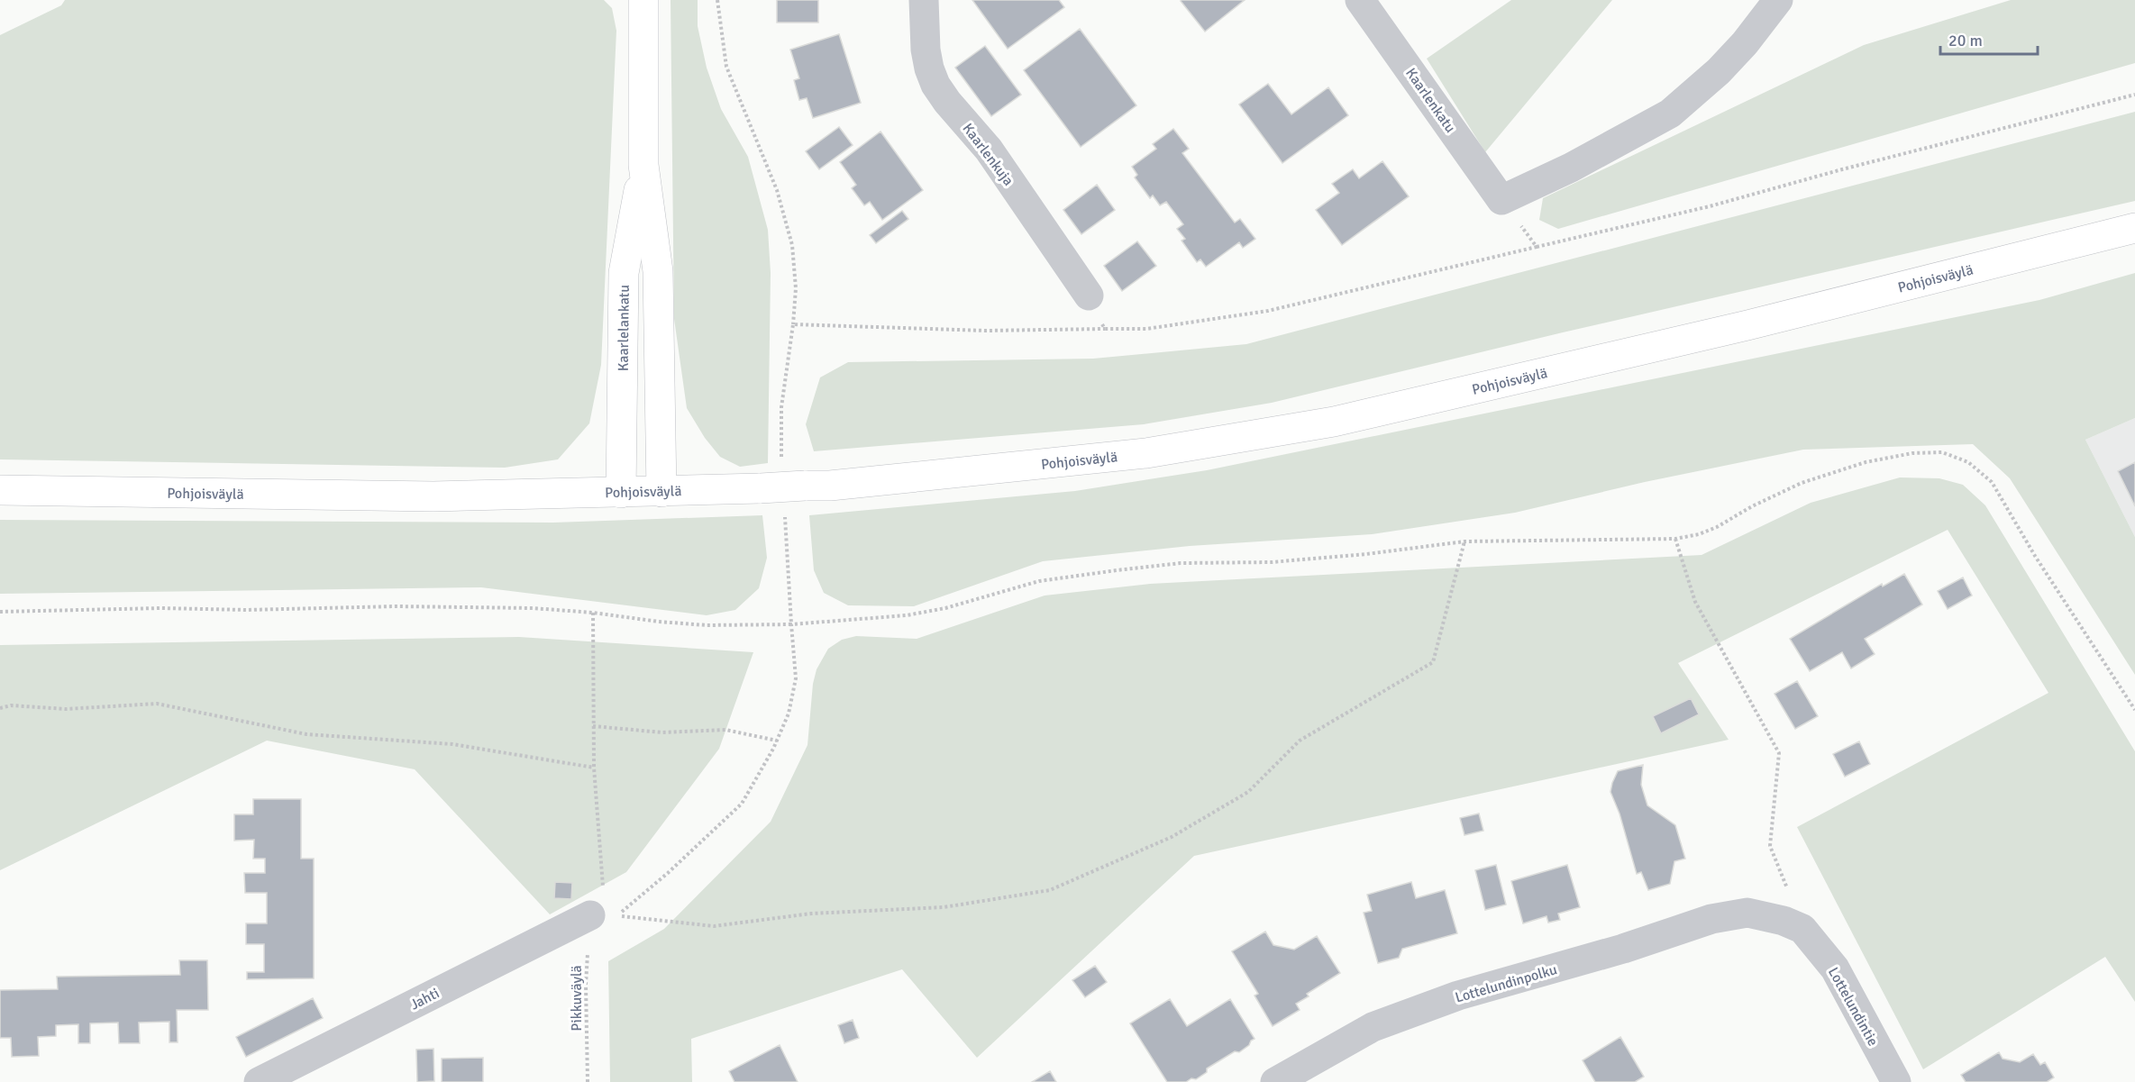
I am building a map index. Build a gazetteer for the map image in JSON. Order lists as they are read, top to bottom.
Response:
{
  "streets": {
    "main road": ["Pohjoisväylä", "Kaarlelankatu"],
    "street": [
      "Kaarlenkatu",
      "Kaarlenkuja",
      "Lottelundinpolku",
      "Jahti",
      "Lottelundintie"
    ],
    "path": ["Pikkuväylä"]
  },
  "crossings": [
    ["Pohjoisväylä", "Kaarlelankatu"],
    ["Lottelundinpolku", "Lottelundintie"],
    ["Jahti", "Pikkuväylä"]
  ],
  "scale_bar": "20 m"
}
